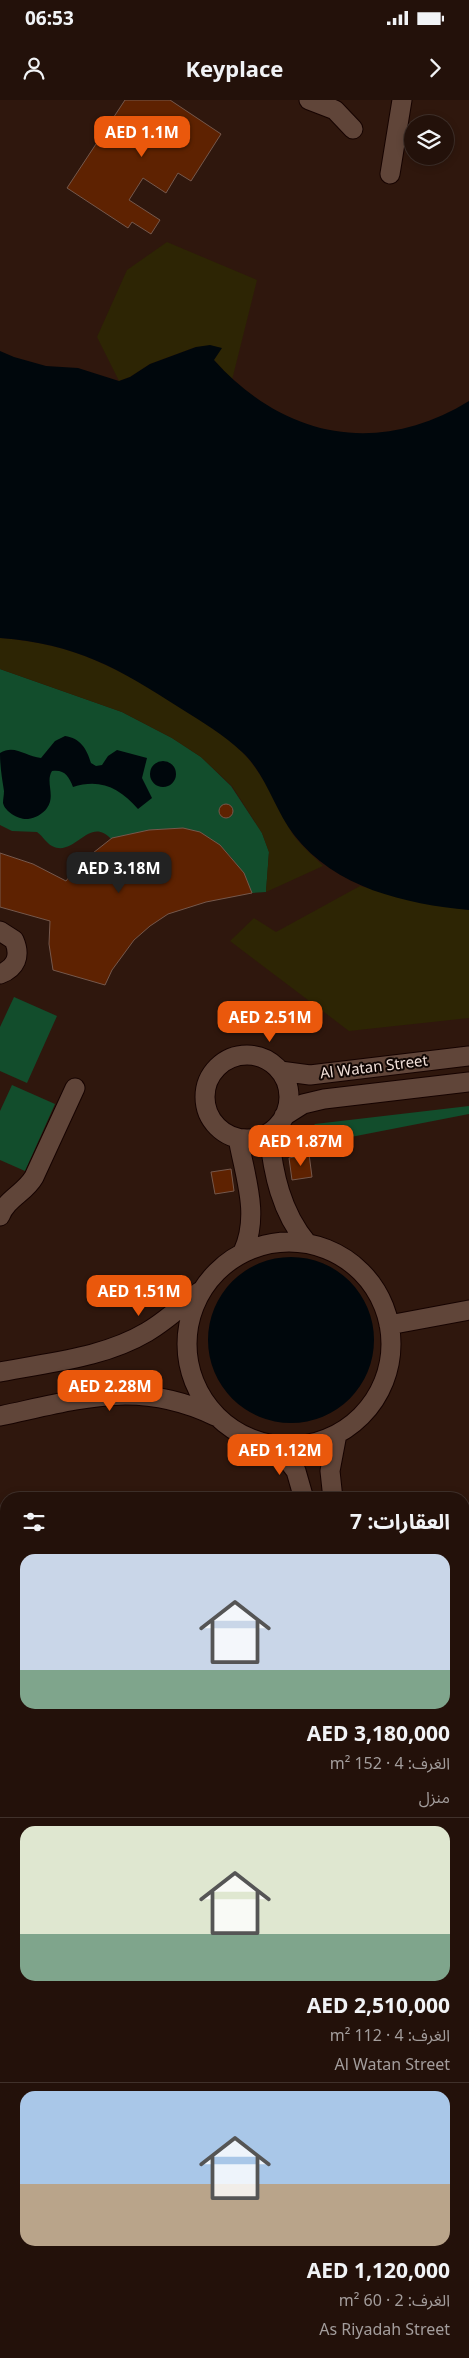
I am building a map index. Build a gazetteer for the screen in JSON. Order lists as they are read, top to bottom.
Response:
{
  "streets": {
    "street": ["Al Watan Street"]
  },
  "page": {
    "status": "06:53",
    "header": "Keyplace",
    "price": [
      "AED 1.1M",
      "AED 3.18M",
      "AED 2.51M",
      "AED 1.87M",
      "AED 1.51M",
      "AED 2.28M",
      "AED 1.12M"
    ],
    "heading": "العقارات: 7",
    "list": [
      {
        "name": "AED 3,180,000",
        "note": "الغرف: 4 · 152 m² · منزل"
      },
      {
        "name": "AED 2,510,000",
        "note": "الغرف: 4 · 112 m² · Al Watan Street"
      },
      {
        "name": "AED 1,120,000",
        "note": "الغرف: 2 · 60 m² · As Riyadah Street"
      }
    ]
  }
}
